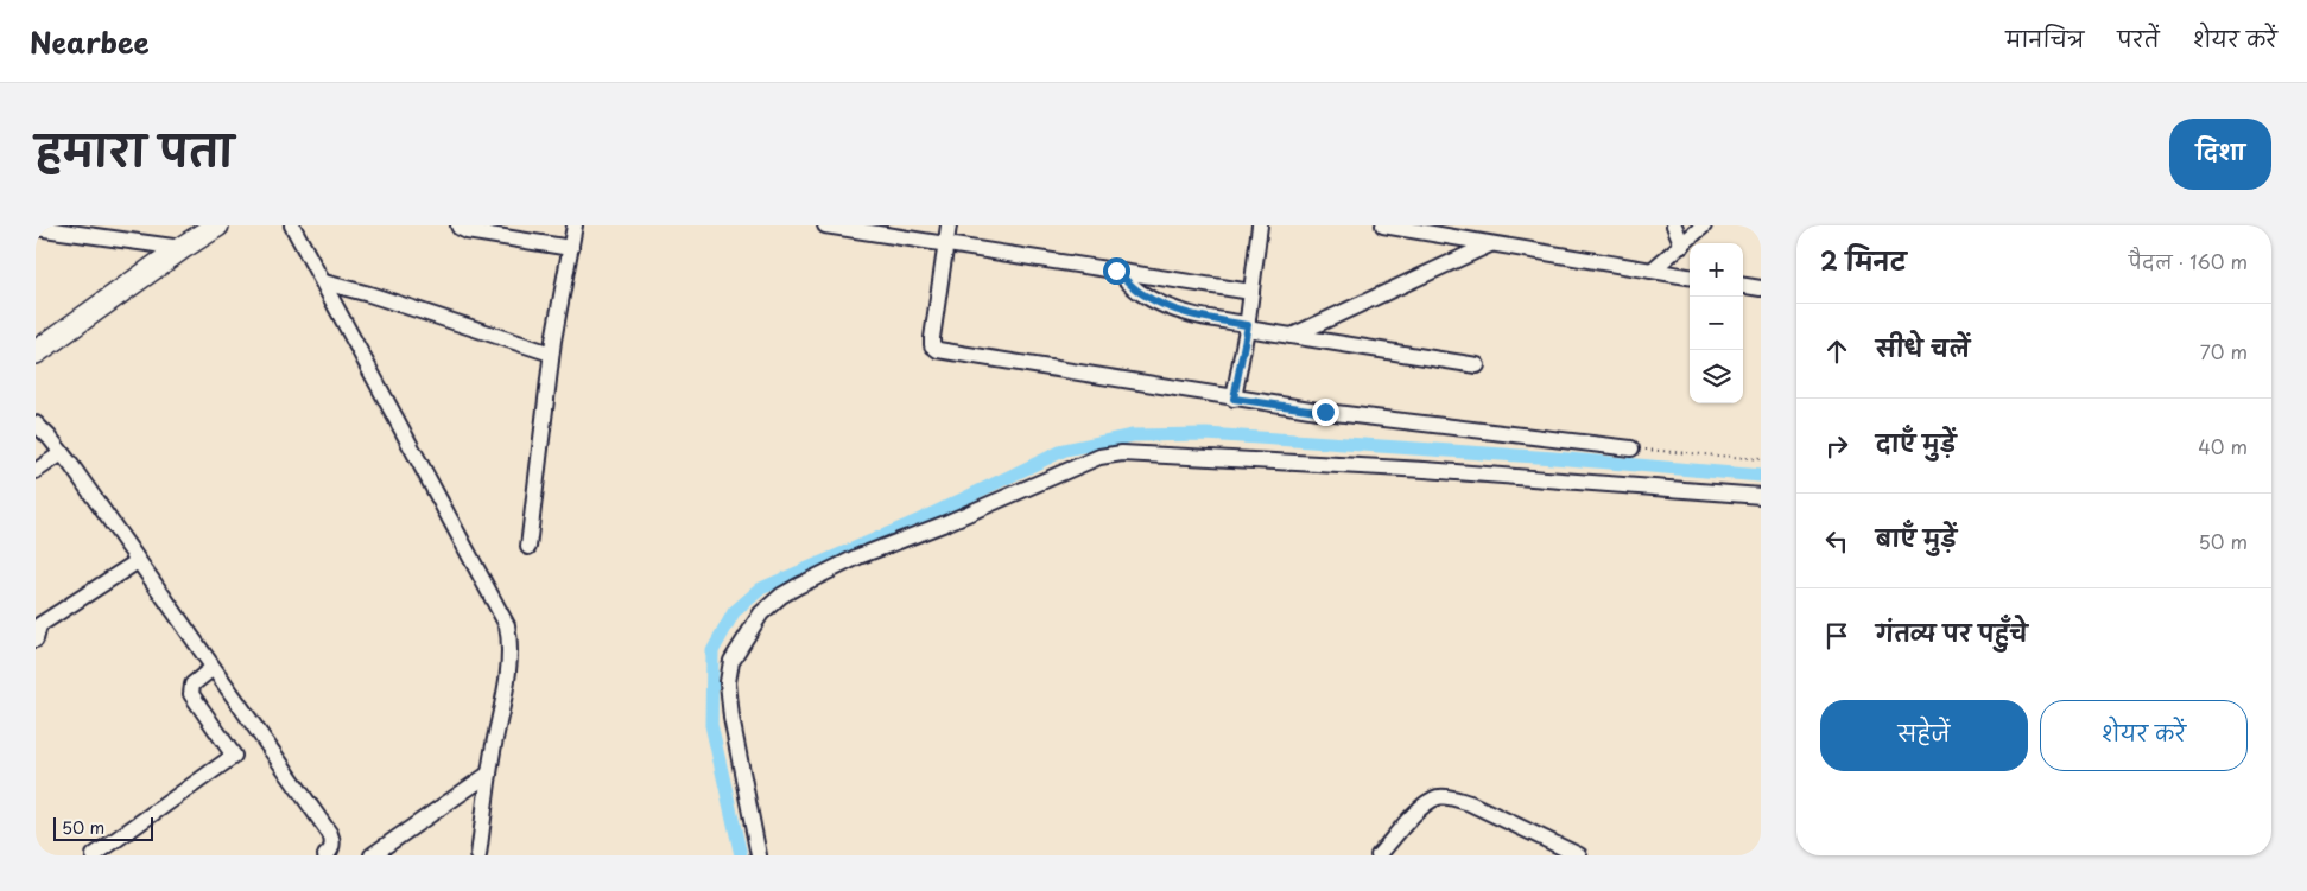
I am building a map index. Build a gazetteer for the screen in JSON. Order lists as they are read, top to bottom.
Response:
{
  "scale_bar": "50 m",
  "page": {
    "header": "Nearbee",
    "nav": ["मानचित्र", "परतें", "शेयर करें"],
    "title": "हमारा पता",
    "buttons": [
      "दिशा",
      ["सहेजें", "शेयर करें"]
    ],
    "heading": ["2 मिनट", "पैदल · 160 m"],
    "map_buttons": ["+", "−"],
    "list": [
      ["सीधे चलें", "70 m"],
      ["दाएँ मुड़ें", "40 m"],
      ["बाएँ मुड़ें", "50 m"],
      "गंतव्य पर पहुँचे"
    ],
    "scale": "50 m"
  }
}
